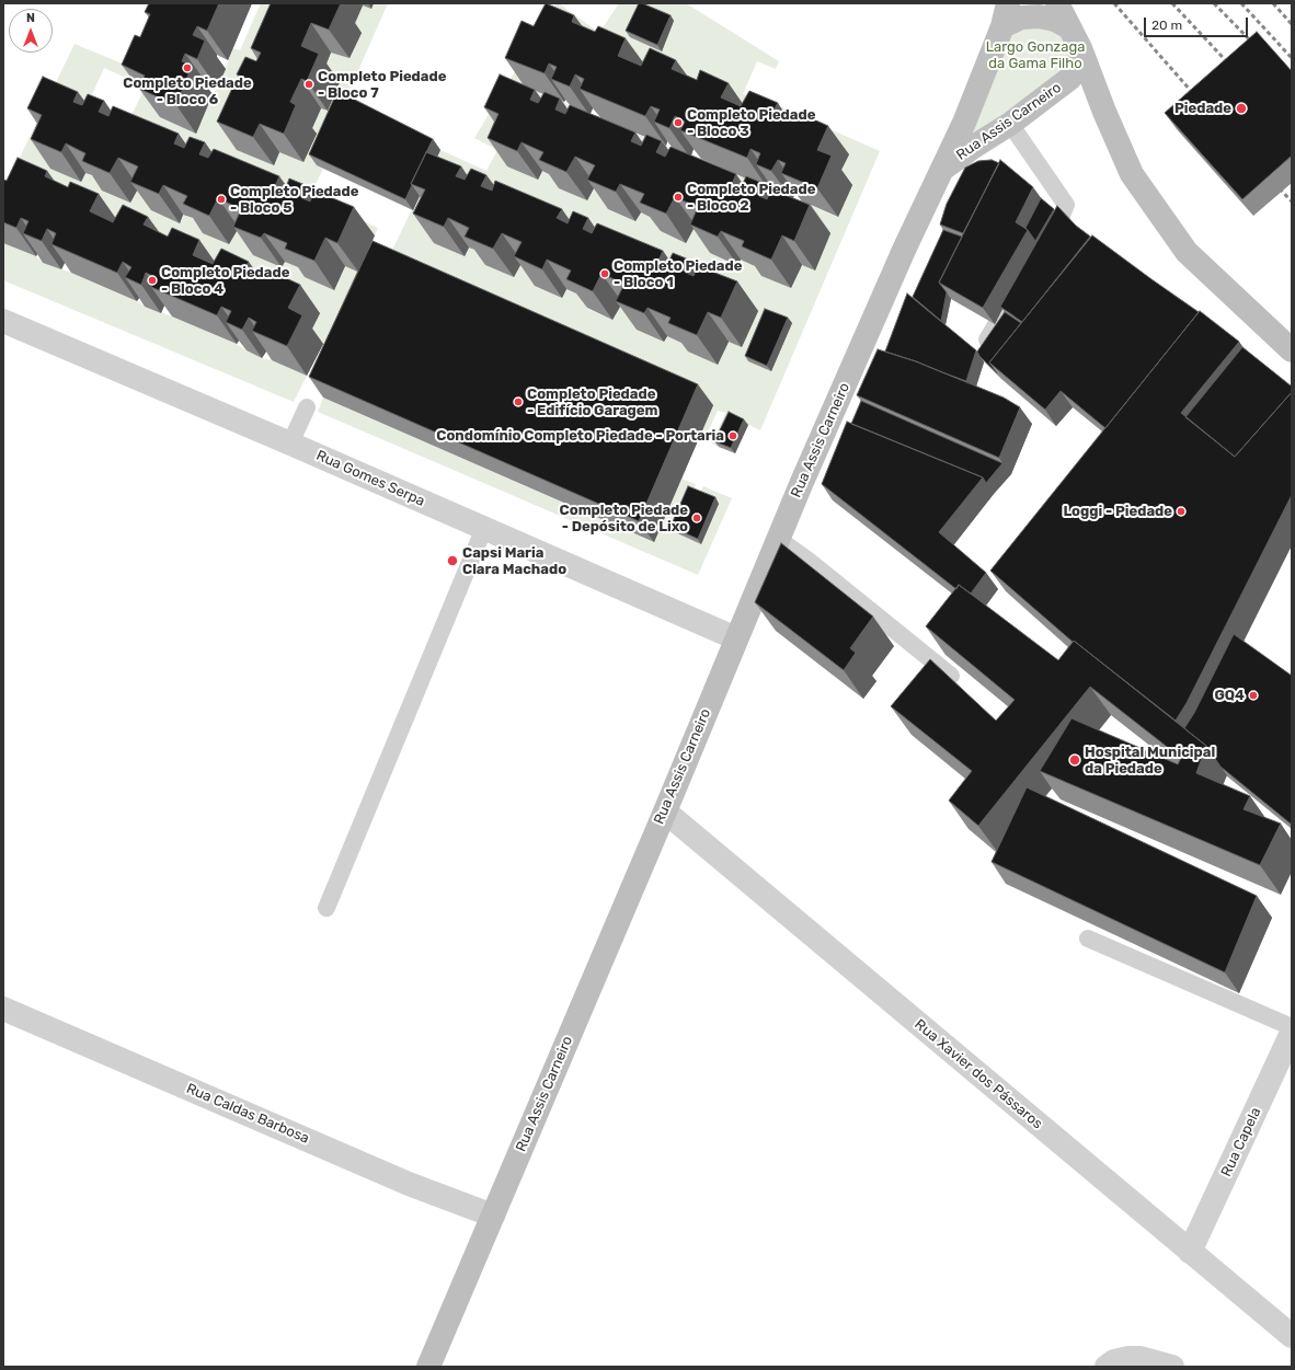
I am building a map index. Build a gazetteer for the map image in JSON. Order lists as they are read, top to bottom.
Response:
{
  "streets": {
    "street": [
      "Rua Assis Carneiro",
      "Rua Gomes Serpa",
      "Rua Xavier dos Pássaros",
      "Rua Caldas Barbosa",
      "Rua Capela"
    ]
  },
  "crossings": [
    ["Rua Assis Carneiro", "Rua Gomes Serpa"],
    ["Rua Assis Carneiro", "Rua Xavier dos Pássaros"],
    ["Rua Assis Carneiro", "Rua Caldas Barbosa"],
    ["Rua Xavier dos Pássaros", "Rua Capela"]
  ],
  "parks": ["Largo Gonzaga da Gama Filho"],
  "places": [
    "Completo Piedade - Bloco 6",
    "Completo Piedade - Bloco 7",
    "Piedade",
    "Completo Piedade - Bloco 3",
    "Completo Piedade - Bloco 2",
    "Completo Piedade - Bloco 5",
    "Completo Piedade - Bloco 1",
    "Completo Piedade - Bloco 4",
    "Completo Piedade - Edifício Garagem",
    "Condomínio Completo Piedade - Portaria",
    "Loggi - Piedade",
    "Completo Piedade - Depósito de Lixo",
    "Capsi Maria Clara Machado",
    "GQ4",
    "Hospital Municipal da Piedade"
  ],
  "scale_bar": "20 m",
  "north": "top"
}
